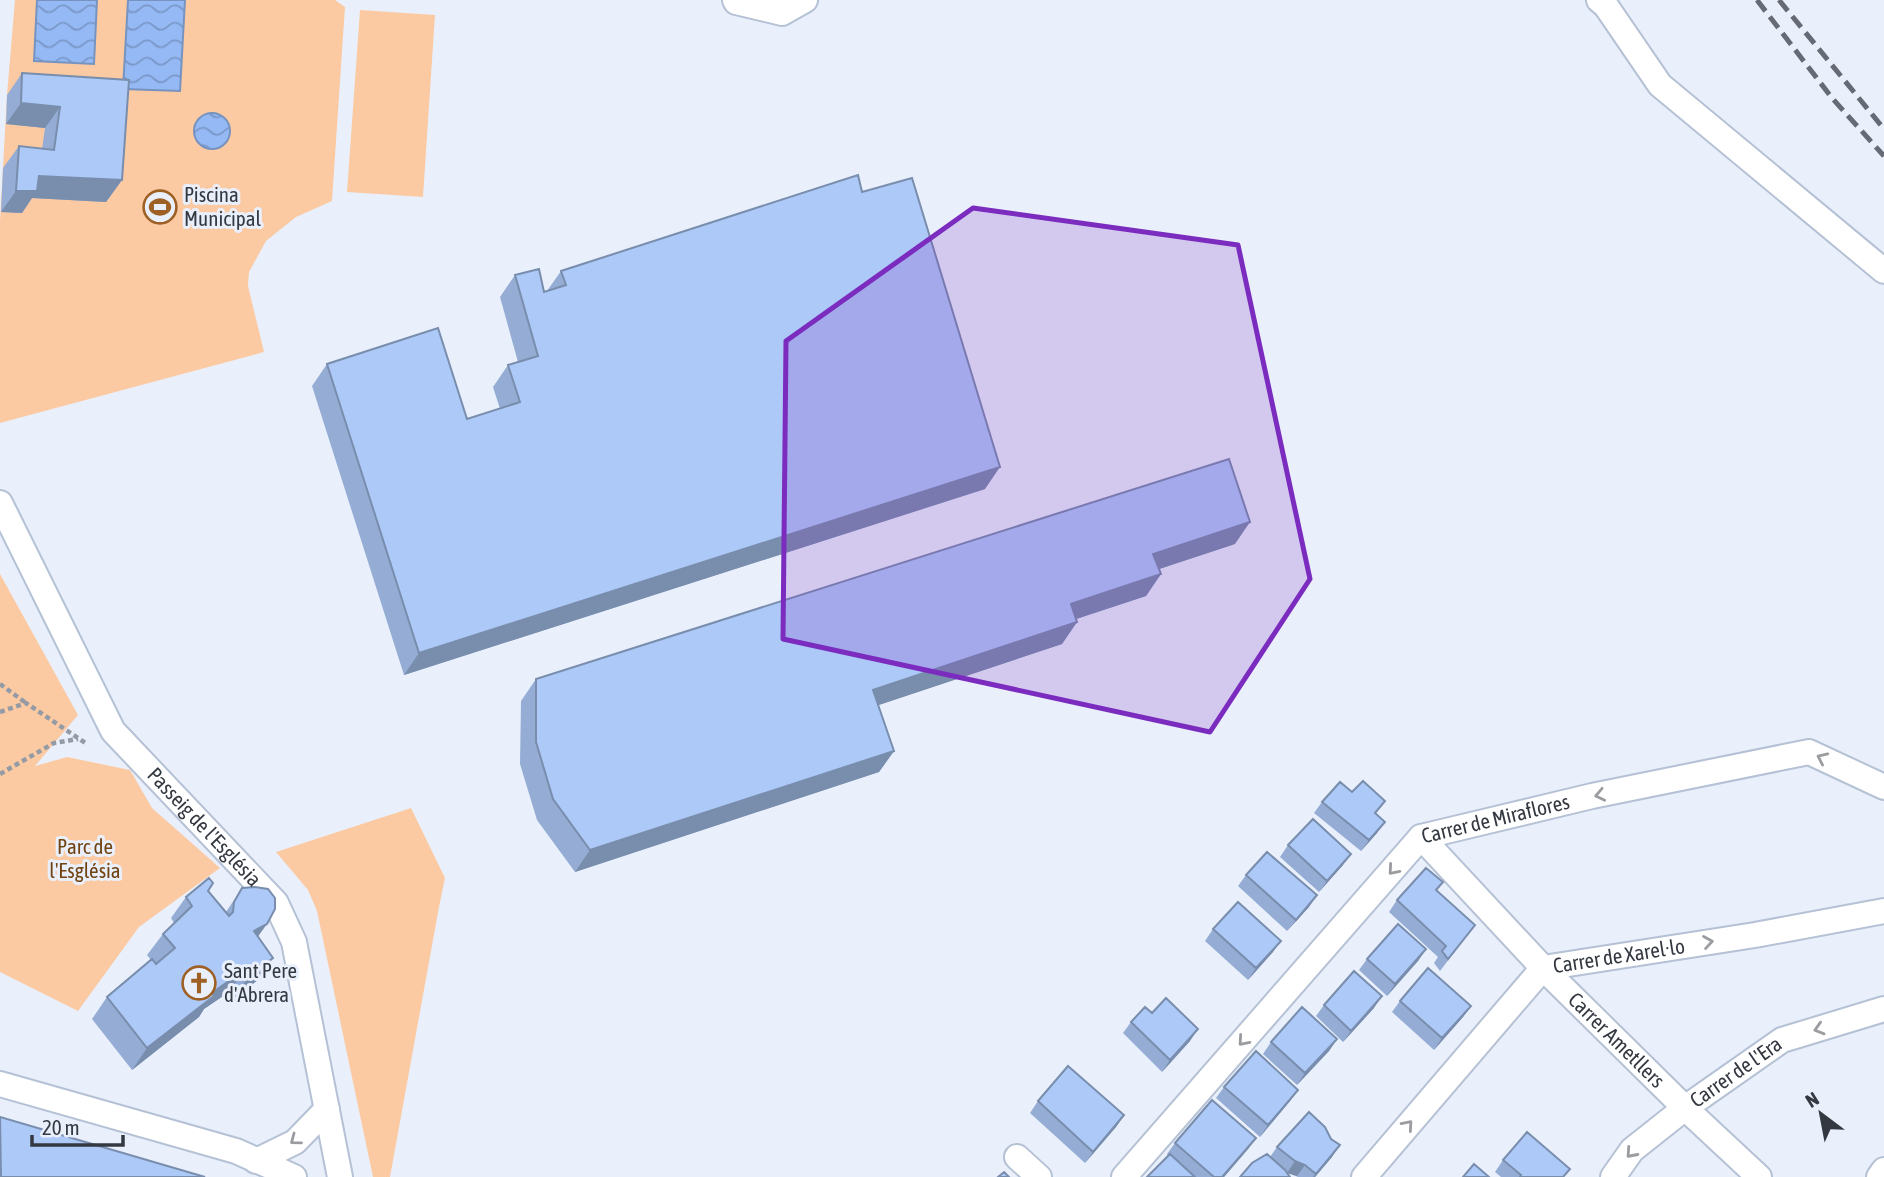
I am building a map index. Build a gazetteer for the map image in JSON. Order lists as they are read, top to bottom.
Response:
{
  "streets": {
    "street": [
      "Carrer de Miraflores",
      "Passeig de l'Església",
      "Carrer de Xarel·lo",
      "Carrer Ametllers",
      "Carrer de l'Era"
    ]
  },
  "crossings": [
    ["Carrer de Miraflores", "Carrer Ametllers"],
    ["Carrer de Xarel·lo", "Carrer Ametllers"],
    ["Carrer Ametllers", "Carrer de l'Era"]
  ],
  "one_way": ["Carrer de Miraflores", "Carrer de Xarel·lo", "Carrer de l'Era"],
  "parks": ["Parc de l'Església"],
  "places": {
    "sports": ["Piscina Municipal"],
    "church": ["Sant Pere d'Abrera"]
  },
  "scale_bar": "20 m",
  "north": "top left"
}
